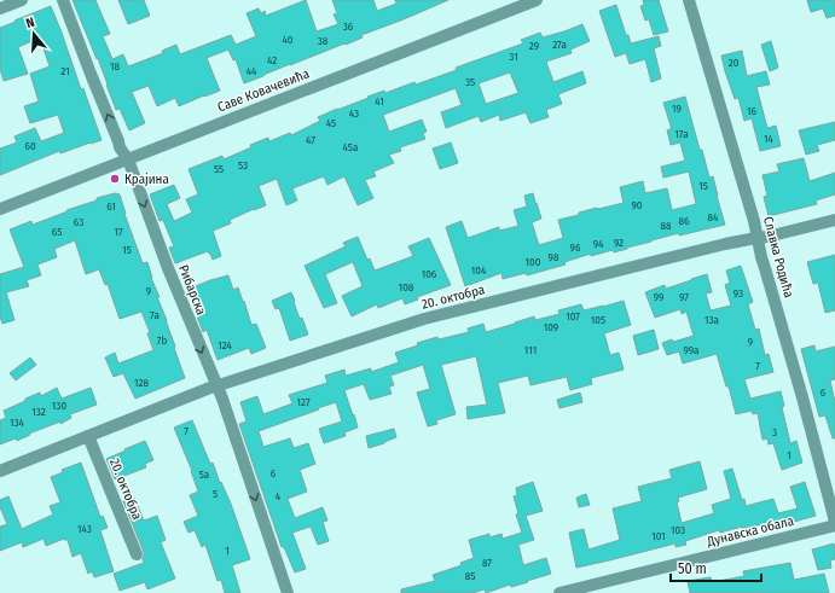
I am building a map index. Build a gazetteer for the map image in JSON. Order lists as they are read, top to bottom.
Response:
{
  "streets": {
    "street": [
      "Саве Ковачевића",
      "Славка Родића",
      "Рибарска",
      "20. октобра",
      "Дунавска обала"
    ]
  },
  "crossings": [
    ["Саве Ковачевића", "Рибарска"],
    ["Славка Родића", "20. октобра"],
    ["Славка Родића", "Дунавска обала"],
    ["Рибарска", "20. октобра"]
  ],
  "places": ["Крајина"],
  "house_numbers": [
    "36",
    "40",
    "38",
    "27a",
    "29",
    "31",
    "42",
    "20",
    "18",
    "21",
    "44",
    "35",
    "41",
    "19",
    "16",
    "43",
    "45",
    "17a",
    "14",
    "47",
    "60",
    "45a",
    "53",
    "55",
    "15",
    "90",
    "61",
    "84",
    "86",
    "63",
    "88",
    "65",
    "17",
    "92",
    "94",
    "96",
    "15",
    "98",
    "100",
    "104",
    "106",
    "108",
    "9",
    "93",
    "99",
    "97",
    "7a",
    "107",
    "105",
    "13a",
    "109",
    "7b",
    "9",
    "124",
    "111",
    "99a",
    "7",
    "128",
    "6",
    "127",
    "130",
    "132",
    "134",
    "7",
    "3",
    "1",
    "6",
    "5a",
    "5",
    "4",
    "143",
    "103",
    "101",
    "1",
    "87",
    "85"
  ],
  "scale_bar": "50 m",
  "north": "top"
}
